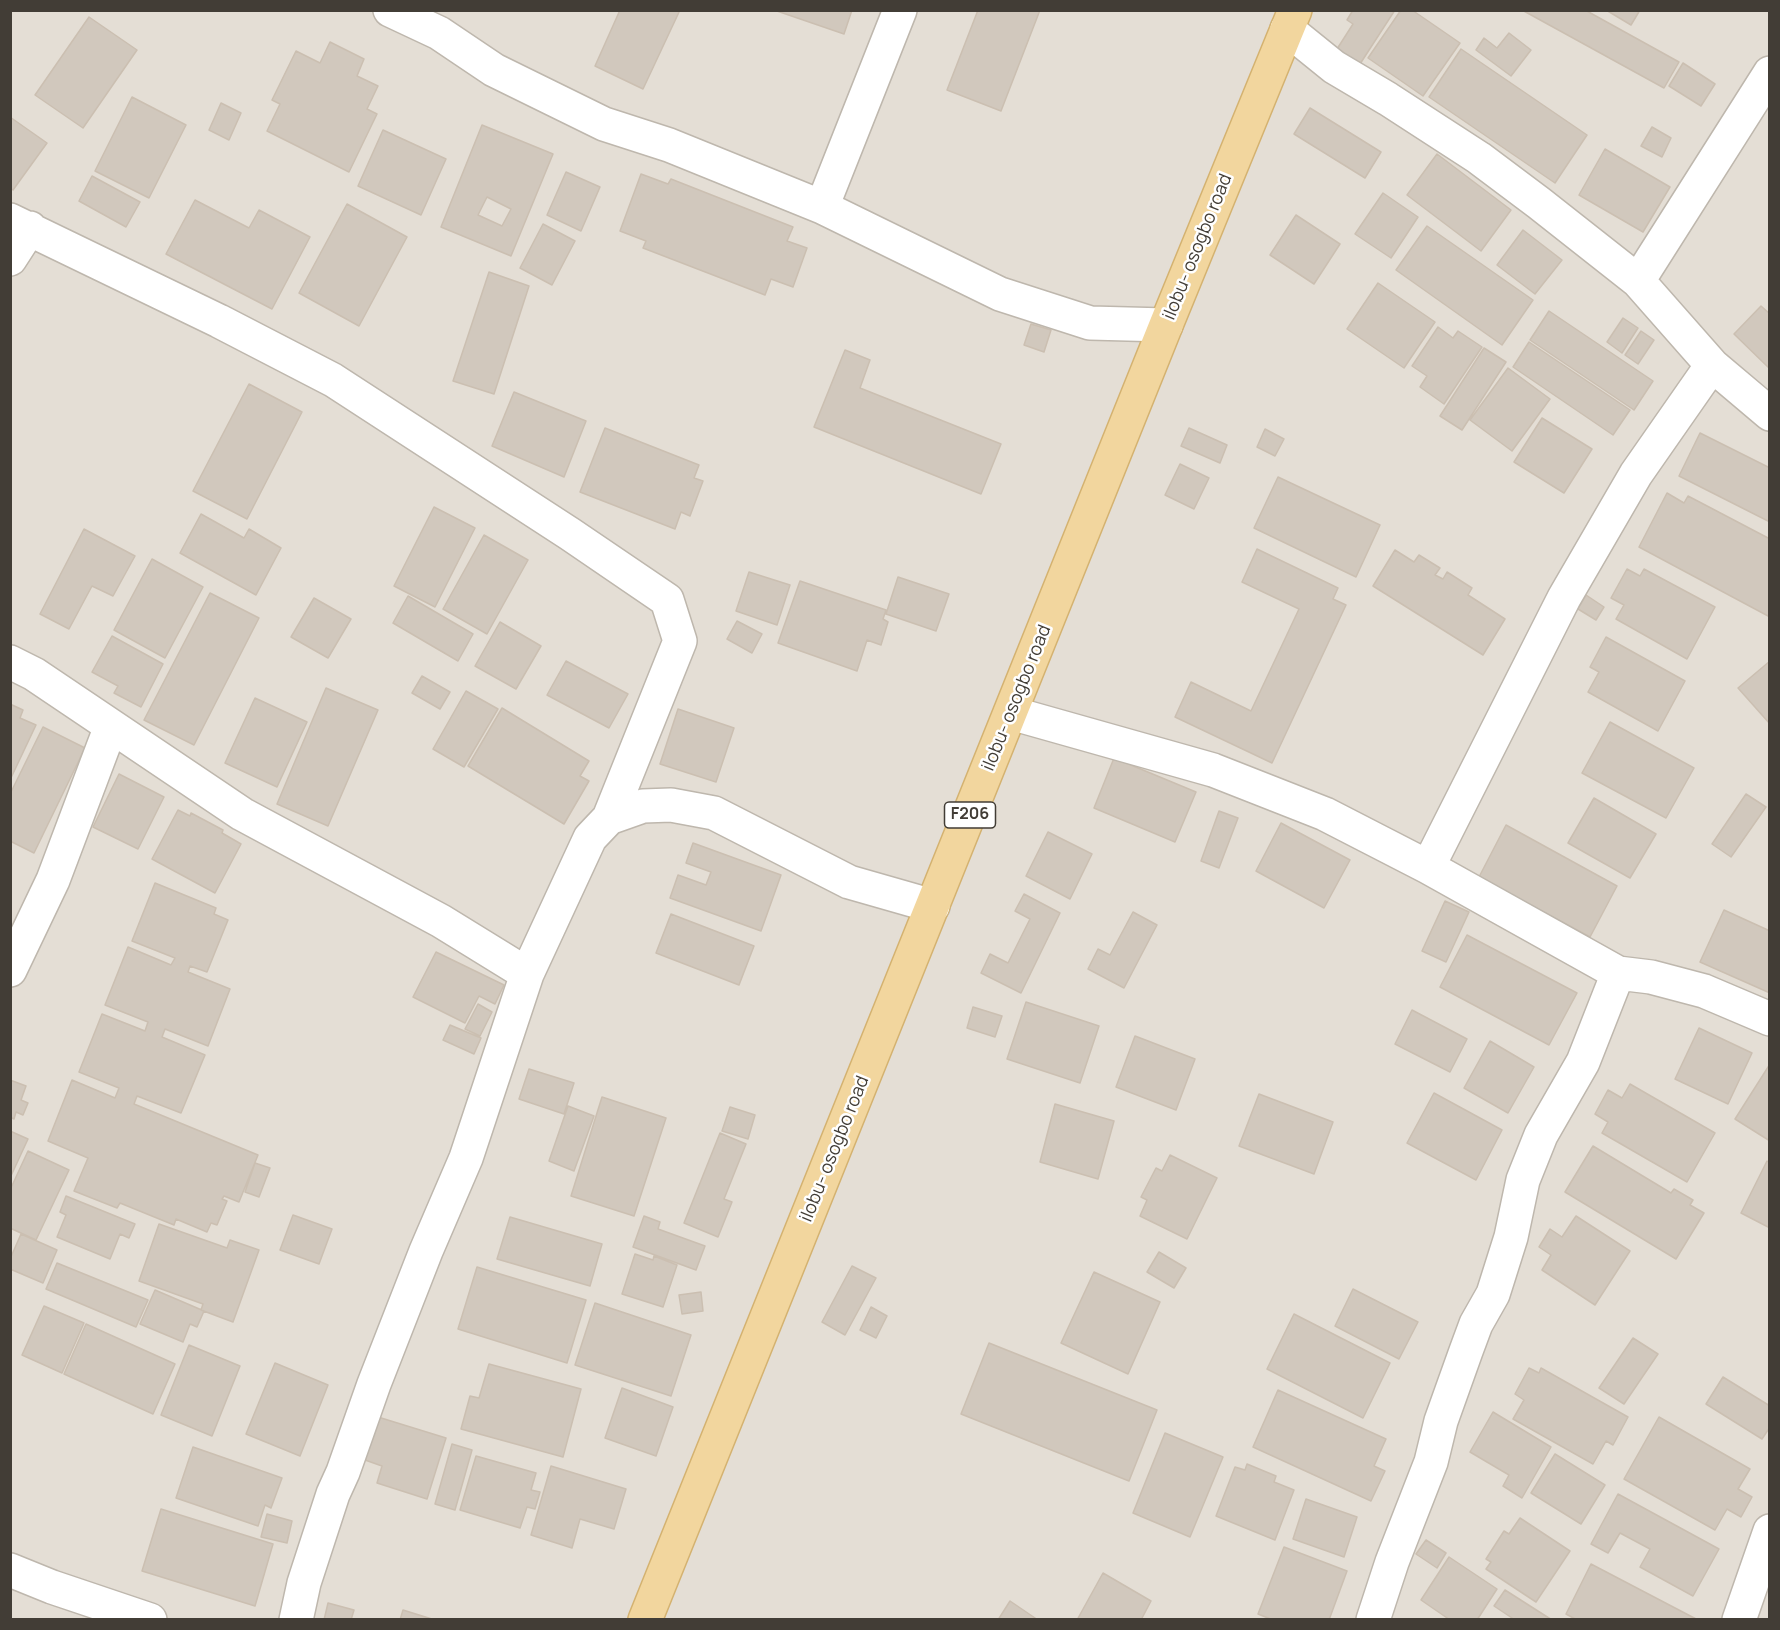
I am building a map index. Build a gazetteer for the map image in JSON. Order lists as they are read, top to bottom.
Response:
{
  "streets": {
    "main road": ["ilobu- osogbo road", "F206"]
  }
}
